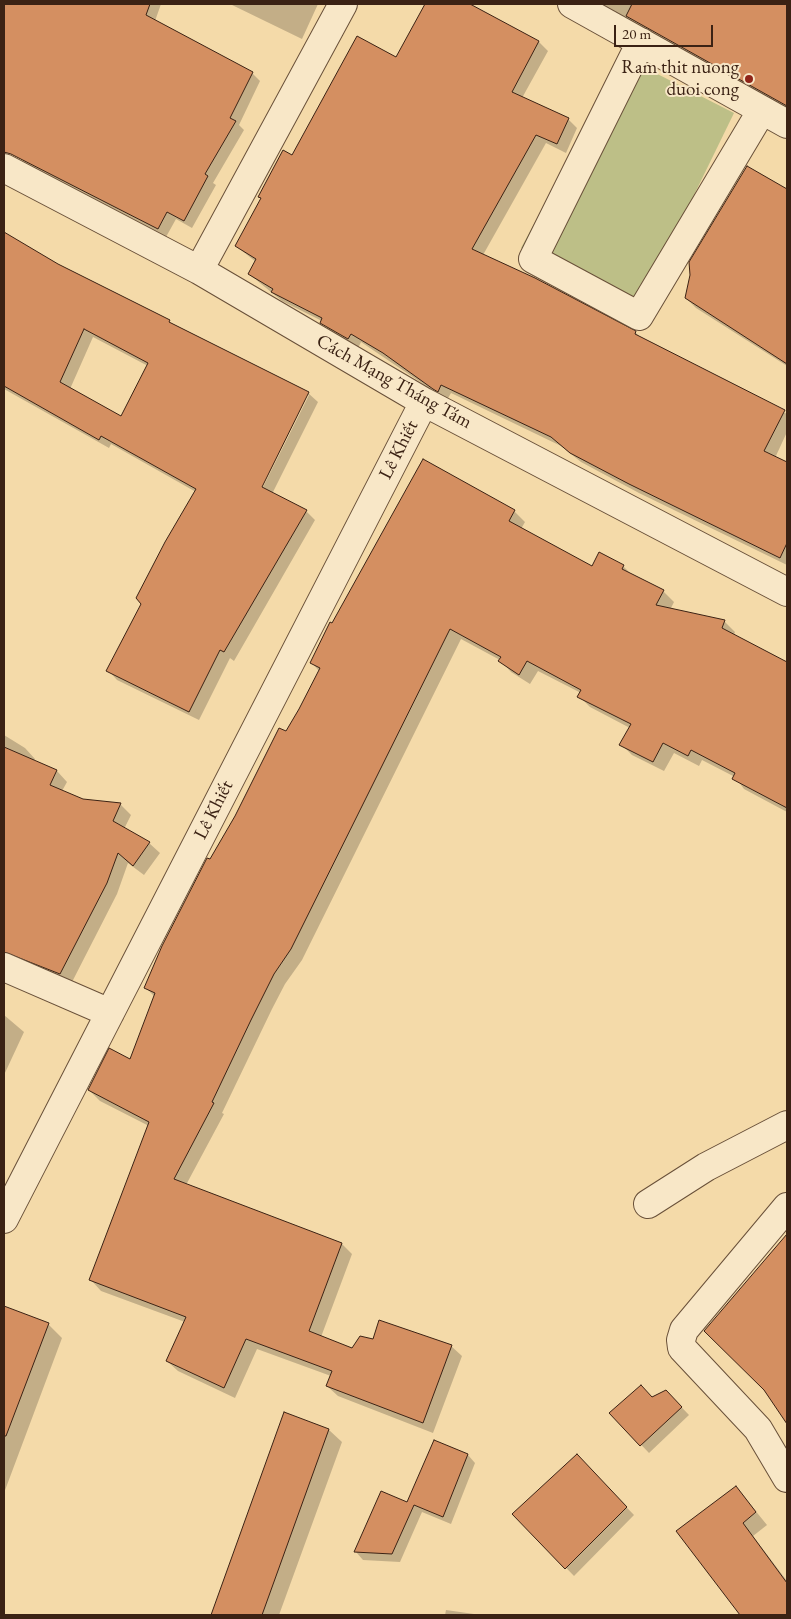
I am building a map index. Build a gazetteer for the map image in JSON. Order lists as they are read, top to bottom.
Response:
{
  "streets": {
    "street": ["Cách Mạng Tháng Tám", "Lê Khiết"]
  },
  "crossings": [
    ["Cách Mạng Tháng Tám", "Lê Khiết"]
  ],
  "places": ["Ram thit nuong duoi cong"],
  "scale_bar": "20 m"
}
